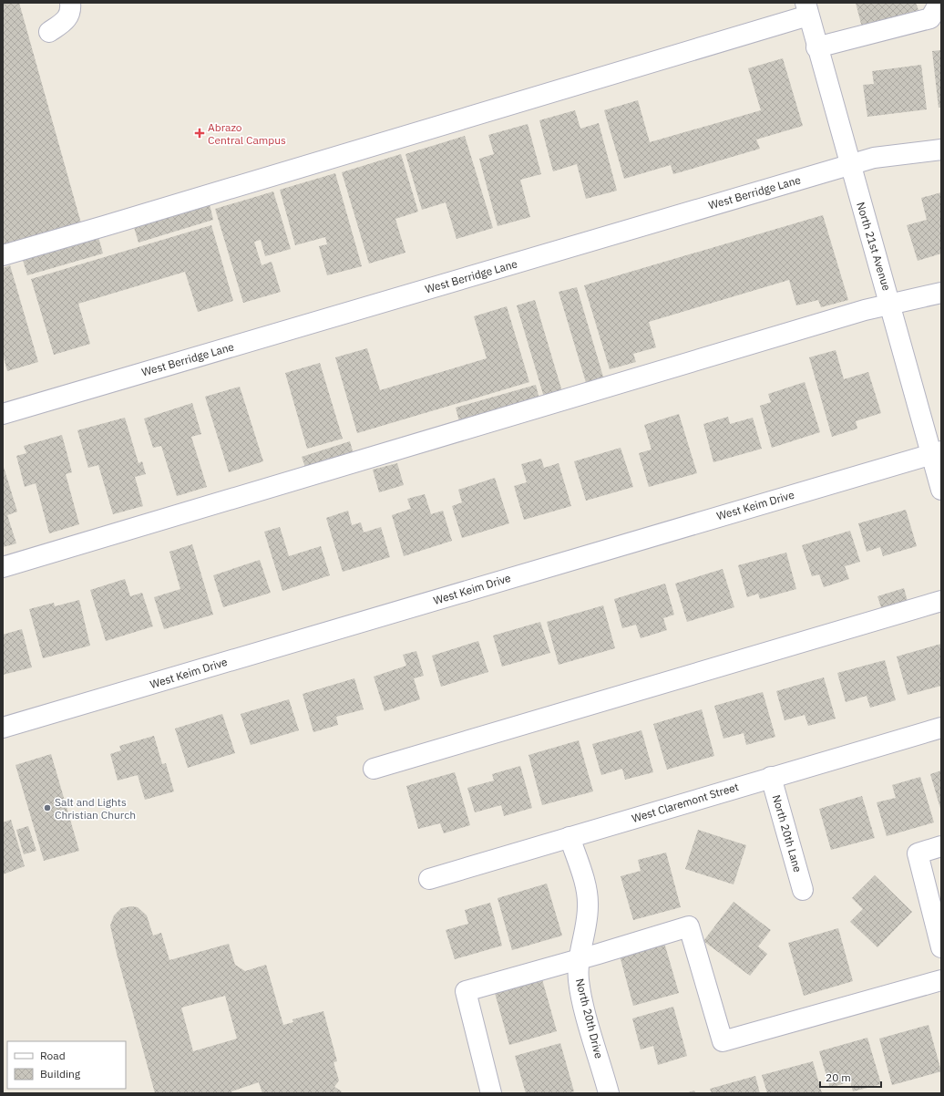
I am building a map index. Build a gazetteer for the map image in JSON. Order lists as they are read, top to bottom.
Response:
{
  "streets": {
    "street": [
      "West Berridge Lane",
      "North 21st Avenue",
      "West Keim Drive",
      "West Claremont Street",
      "North 20th Lane",
      "North 20th Drive"
    ]
  },
  "crossings": [
    ["West Berridge Lane", "North 21st Avenue"],
    ["North 21st Avenue", "West Keim Drive"],
    ["West Claremont Street", "North 20th Lane"],
    ["West Claremont Street", "North 20th Drive"]
  ],
  "places": {
    "health": ["Abrazo Central Campus"],
    "other": ["Salt and Lights Christian Church"]
  },
  "legend": ["Road", "Building"],
  "scale_bar": "20 m"
}
